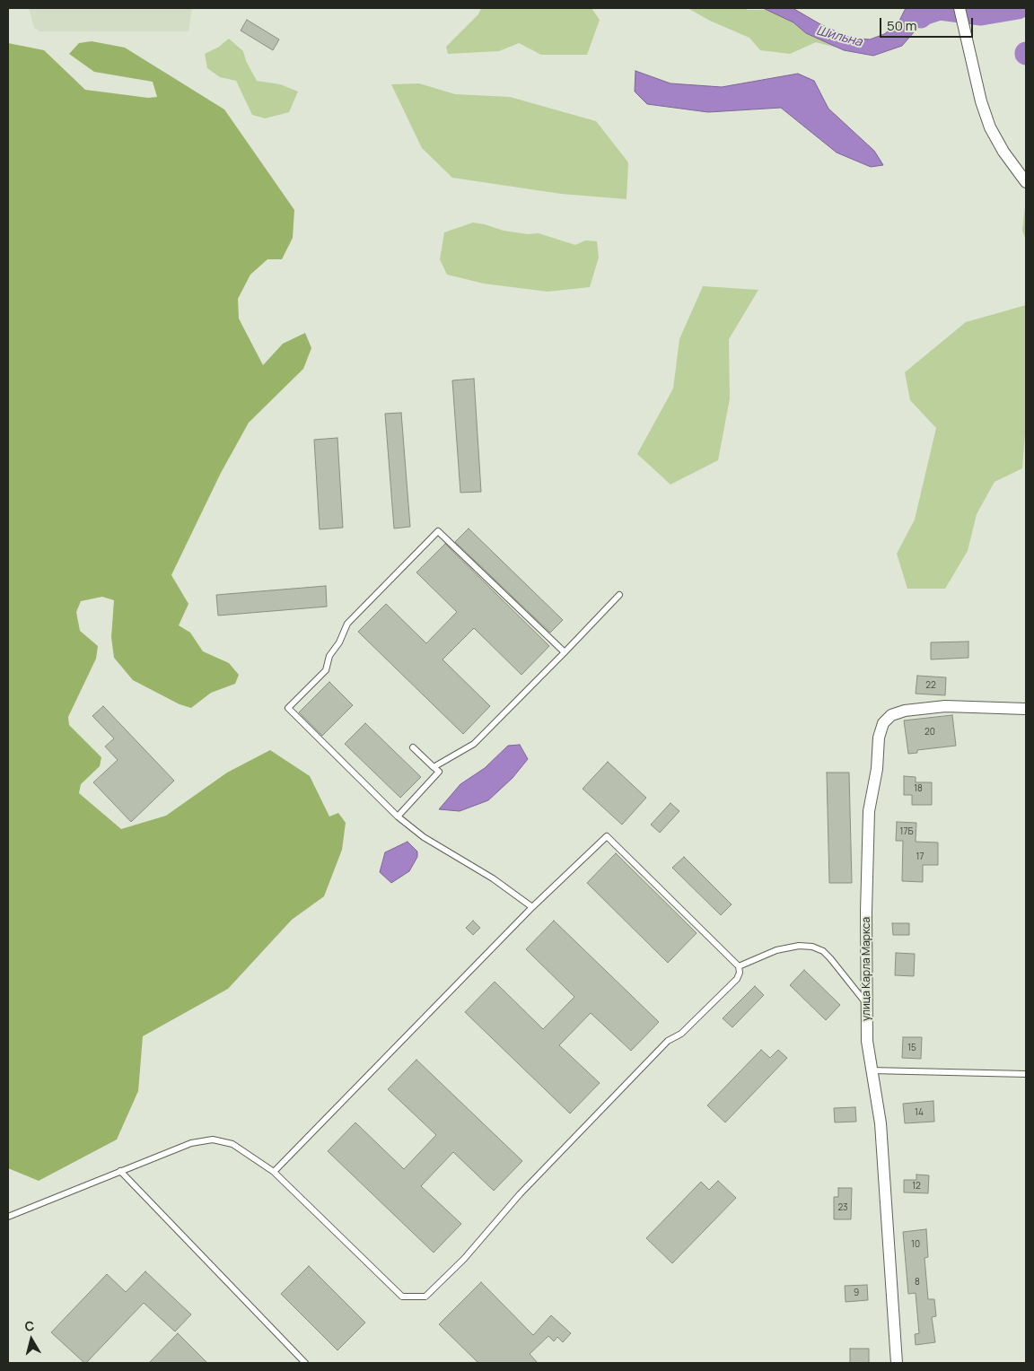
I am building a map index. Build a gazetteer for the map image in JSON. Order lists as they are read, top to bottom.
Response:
{
  "streets": {
    "street": ["улица Карла Маркса"]
  },
  "water": ["Шильна"],
  "house_numbers": [
    "22",
    "20",
    "18",
    "17Б",
    "17",
    "15",
    "14",
    "12",
    "23",
    "10",
    "8",
    "9"
  ],
  "scale_bar": "50 m",
  "north": "top"
}
